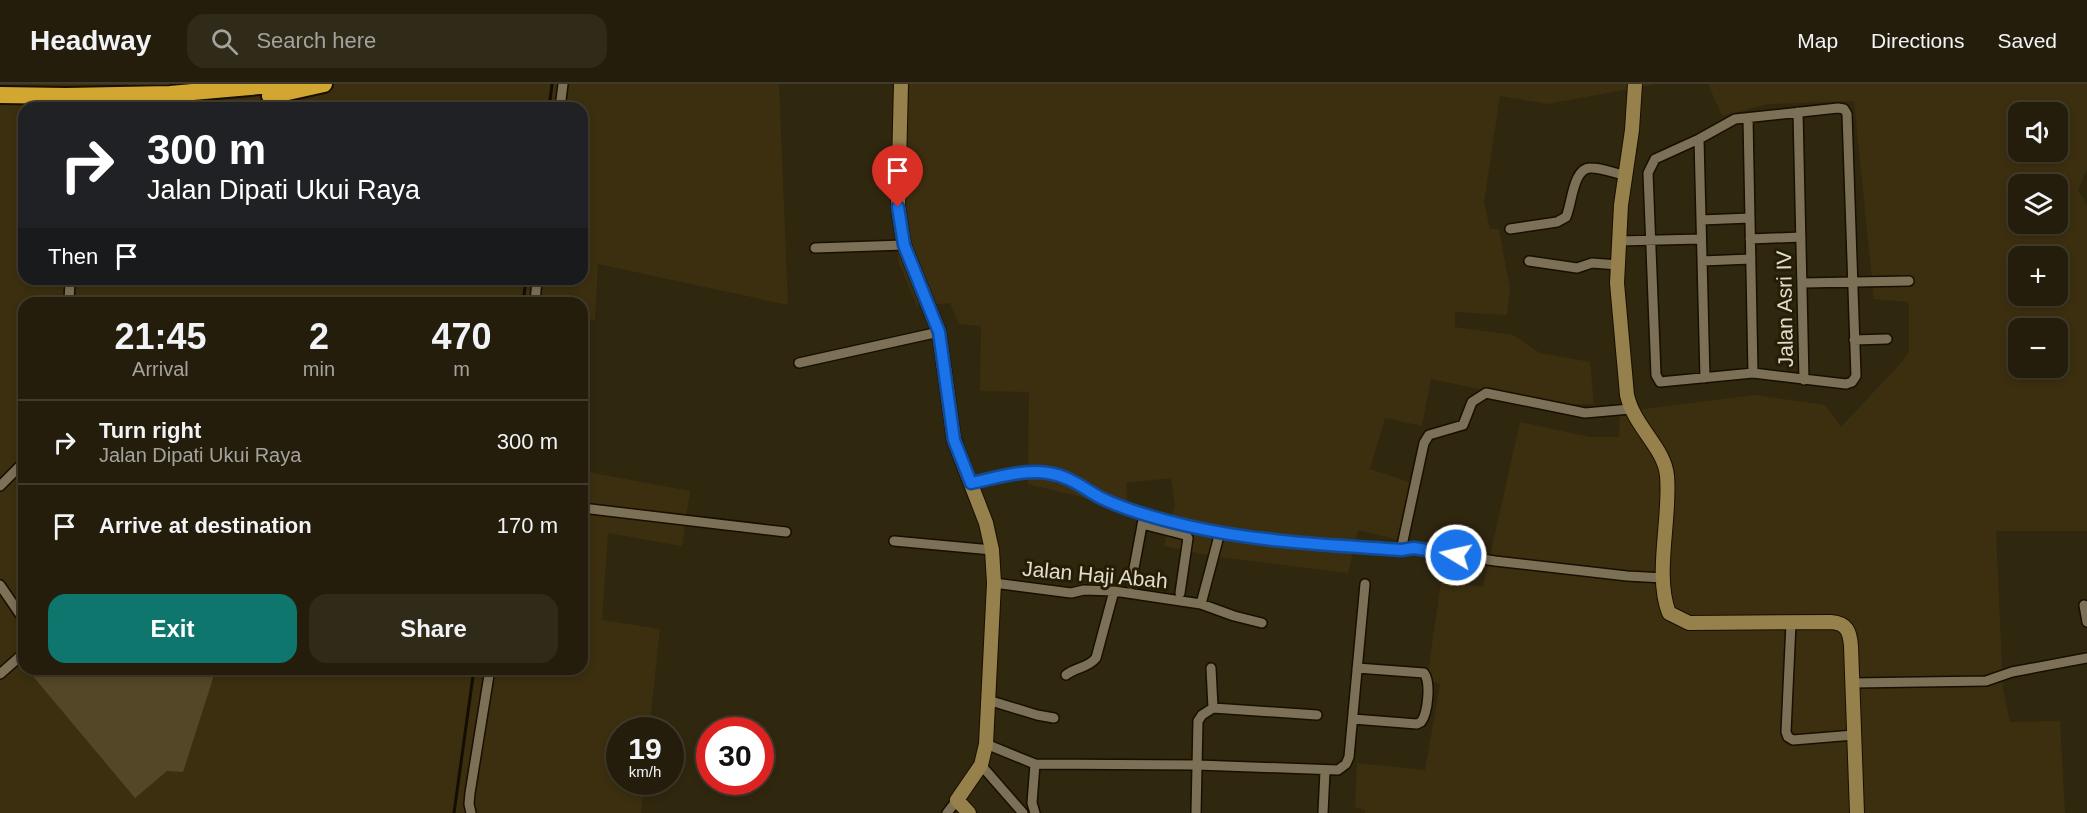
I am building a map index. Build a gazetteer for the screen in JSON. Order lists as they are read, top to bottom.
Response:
{
  "streets": {
    "street": ["Jalan Asri IV", "Jalan Haji Abah"]
  },
  "page": {
    "header": "Headway",
    "search": "Search here",
    "nav": ["Map", "Directions", "Saved"],
    "map_buttons": ["+", "−"],
    "turn": ["300 m", "Jalan Dipati Ukui Raya"],
    "then": "Then",
    "eta": [
      "21:45",
      "Arrival",
      "2",
      "min",
      "470",
      "m"
    ],
    "list": [
      {
        "name": "Turn right",
        "note": "Jalan Dipati Ukui Raya",
        "value": "300 m"
      },
      {
        "name": "Arrive at destination",
        "value": "170 m"
      }
    ],
    "buttons": ["Exit", "Share"],
    "speed": "19 km/h",
    "limit": "30"
  }
}
